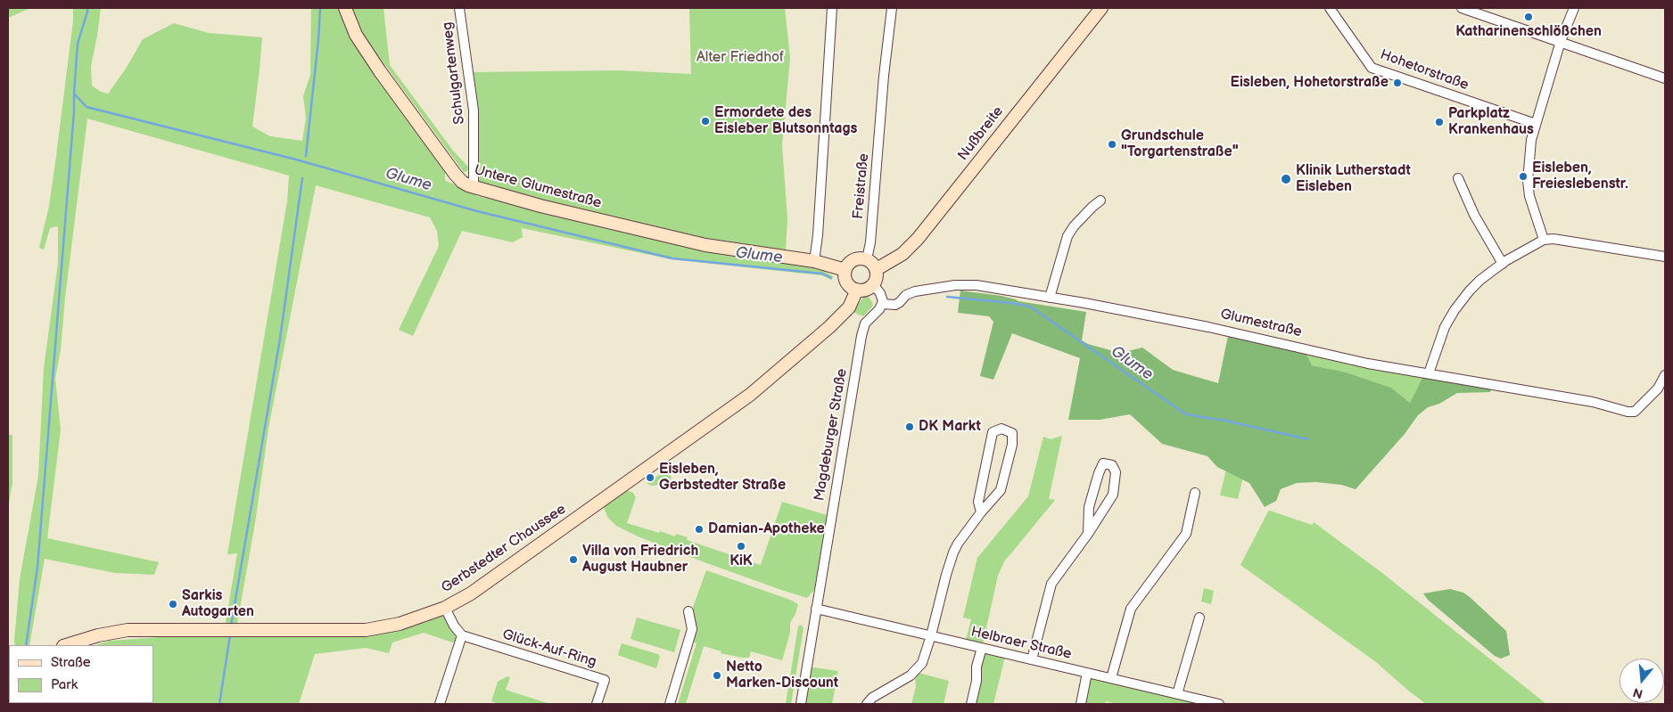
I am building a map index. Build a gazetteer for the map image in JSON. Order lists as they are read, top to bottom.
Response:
{
  "streets": {
    "main road": ["Nußbreite", "Untere Glumestraße", "Gerbstedter Chaussee"],
    "street": [
      "Hohetorstraße",
      "Schulgartenweg",
      "Freistraße",
      "Glumestraße",
      "Magdeburger Straße",
      "Helbraer Straße",
      "Glück-Auf-Ring"
    ]
  },
  "crossings": [
    ["Schulgartenweg", "Untere Glumestraße"],
    ["Nußbreite", "Freistraße"],
    ["Nußbreite", "Gerbstedter Chaussee"],
    ["Freistraße", "Gerbstedter Chaussee"],
    ["Glumestraße", "Magdeburger Straße"],
    ["Magdeburger Straße", "Helbraer Straße"]
  ],
  "water": ["Glume"],
  "parks": ["Alter Friedhof"],
  "places": [
    "Katharinenschlößchen",
    "Eisleben, Hohetorstraße",
    "Ermordete des Eisleber Blutsonntags",
    "Parkplatz Krankenhaus",
    "Grundschule \"Torgartenstraße\"",
    "Eisleben, Freieslebenstr.",
    "Klinik Lutherstadt Eisleben",
    "DK Markt",
    "Eisleben, Gerbstedter Straße",
    "Damian-Apotheke",
    "KiK",
    "Villa von Friedrich August Haubner",
    "Sarkis Autogarten",
    "Netto Marken-Discount"
  ],
  "legend": ["Straße", "Park"],
  "north": "bottom"
}
